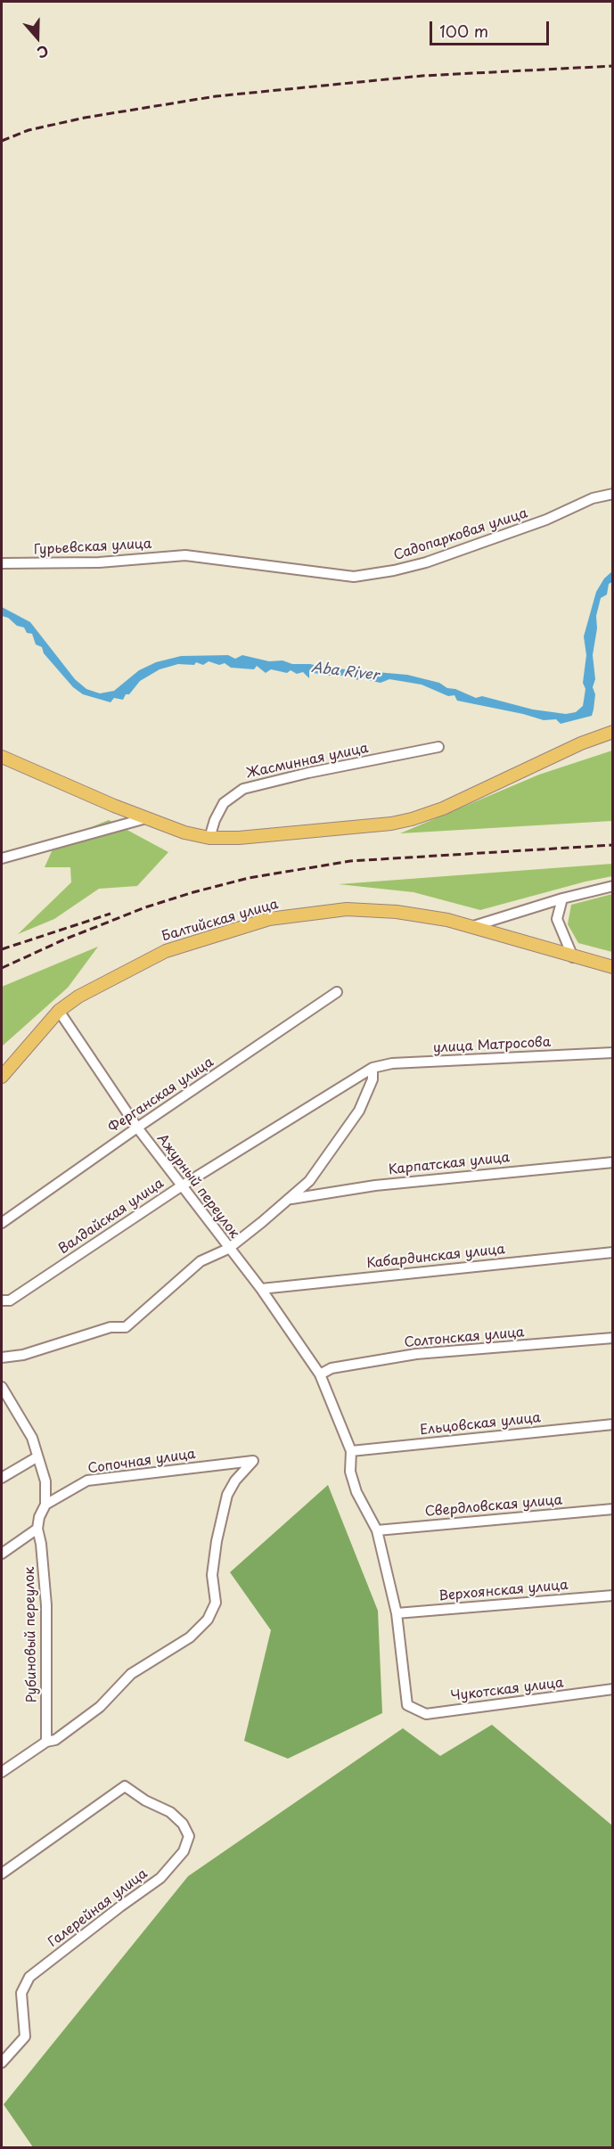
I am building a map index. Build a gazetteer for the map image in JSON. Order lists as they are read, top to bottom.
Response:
{
  "streets": {
    "main road": ["Балтийская улица"],
    "street": [
      "Садопарковая улица",
      "Гурьевская улица",
      "Жасминная улица",
      "улица Матросова",
      "Ферганская улица",
      "Карпатская улица",
      "Ажурный переулок",
      "Валдайская улица",
      "Кабардинская улица",
      "Солтонская улица",
      "Ельцовская улица",
      "Сопочная улица",
      "Свердловская улица",
      "Верхоянская улица",
      "Рубиновый переулок",
      "Чукотская улица",
      "Галерейная улица"
    ]
  },
  "crossings": [
    ["Садопарковая улица", "Гурьевская улица"],
    ["Балтийская улица", "Ажурный переулок"],
    ["улица Матросова", "Карпатская улица"],
    ["улица Матросова", "Валдайская улица"],
    ["Ферганская улица", "Ажурный переулок"],
    ["Карпатская улица", "Ажурный переулок"],
    ["Карпатская улица", "Валдайская улица"],
    ["Ажурный переулок", "Валдайская улица"],
    ["Ажурный переулок", "Кабардинская улица"],
    ["Ажурный переулок", "Солтонская улица"],
    ["Ажурный переулок", "Ельцовская улица"],
    ["Сопочная улица", "Рубиновый переулок"],
    ["Верхоянская улица", "Чукотская улица"]
  ],
  "water": ["Aba River"],
  "scale_bar": "100 m",
  "north": "bottom"
}
